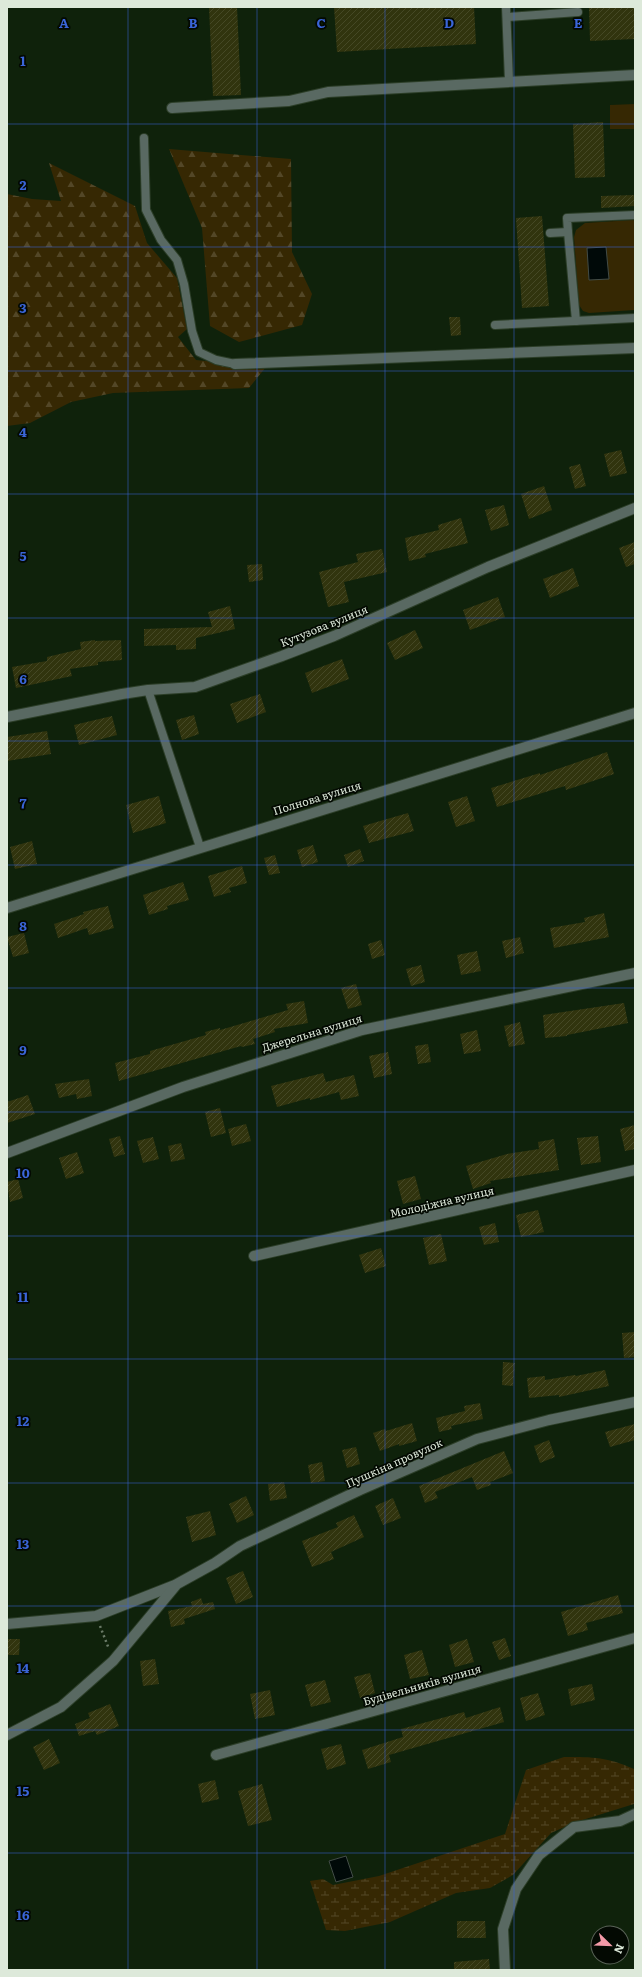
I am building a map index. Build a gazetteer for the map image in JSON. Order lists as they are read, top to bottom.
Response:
{
  "streets": {
    "street": [
      "Кутузова вулиця",
      "Полнова вулиця",
      "Джерельна вулиця",
      "Молодіжна вулиця",
      "Пушкіна провулок",
      "Будівельників вулиця"
    ]
  },
  "north": "bottom right",
  "grid": {
    "columns": [
      "A",
      "B",
      "C",
      "D",
      "E"
    ],
    "rows": [
      "1",
      "2",
      "3",
      "4",
      "5",
      "6",
      "7",
      "8",
      "9",
      "10",
      "11",
      "12",
      "13",
      "14",
      "15",
      "16"
    ]
  }
}
